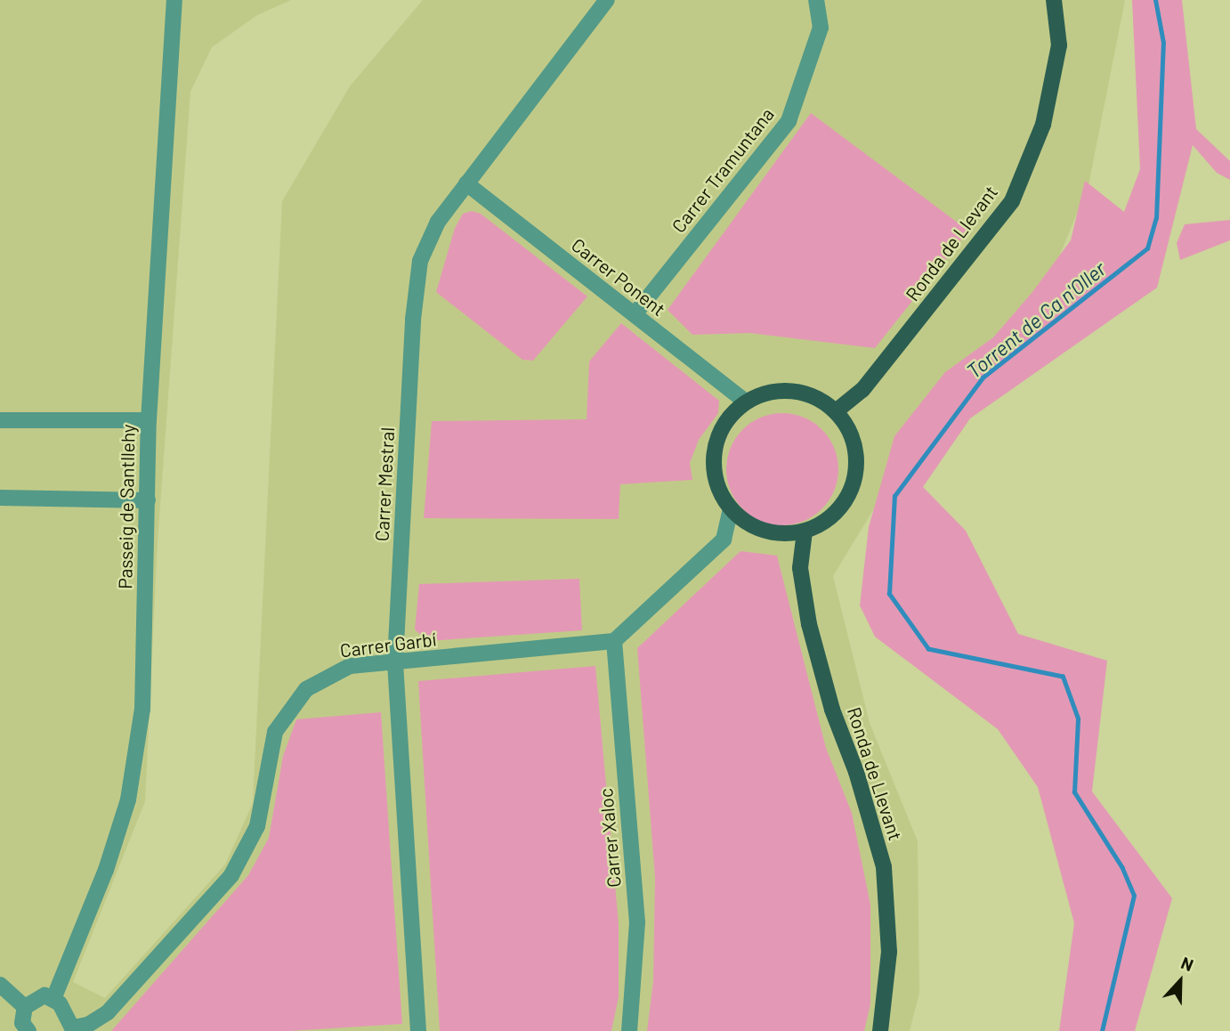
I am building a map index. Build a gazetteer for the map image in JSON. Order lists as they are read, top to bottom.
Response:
{
  "streets": {
    "main road": ["Ronda de Llevant"],
    "street": [
      "Carrer Tramuntana",
      "Carrer Ponent",
      "Carrer Mestral",
      "Passeig de Santllehy",
      "Carrer Garbí",
      "Carrer Xaloc"
    ]
  },
  "crossings": [
    ["Carrer Tramuntana", "Carrer Ponent"],
    ["Ronda de Llevant", "Carrer Ponent"],
    ["Carrer Ponent", "Carrer Mestral"],
    ["Carrer Mestral", "Carrer Garbí"],
    ["Carrer Garbí", "Carrer Xaloc"]
  ],
  "water": ["Torrent de Ca n'Oller"],
  "north": "top"
}
